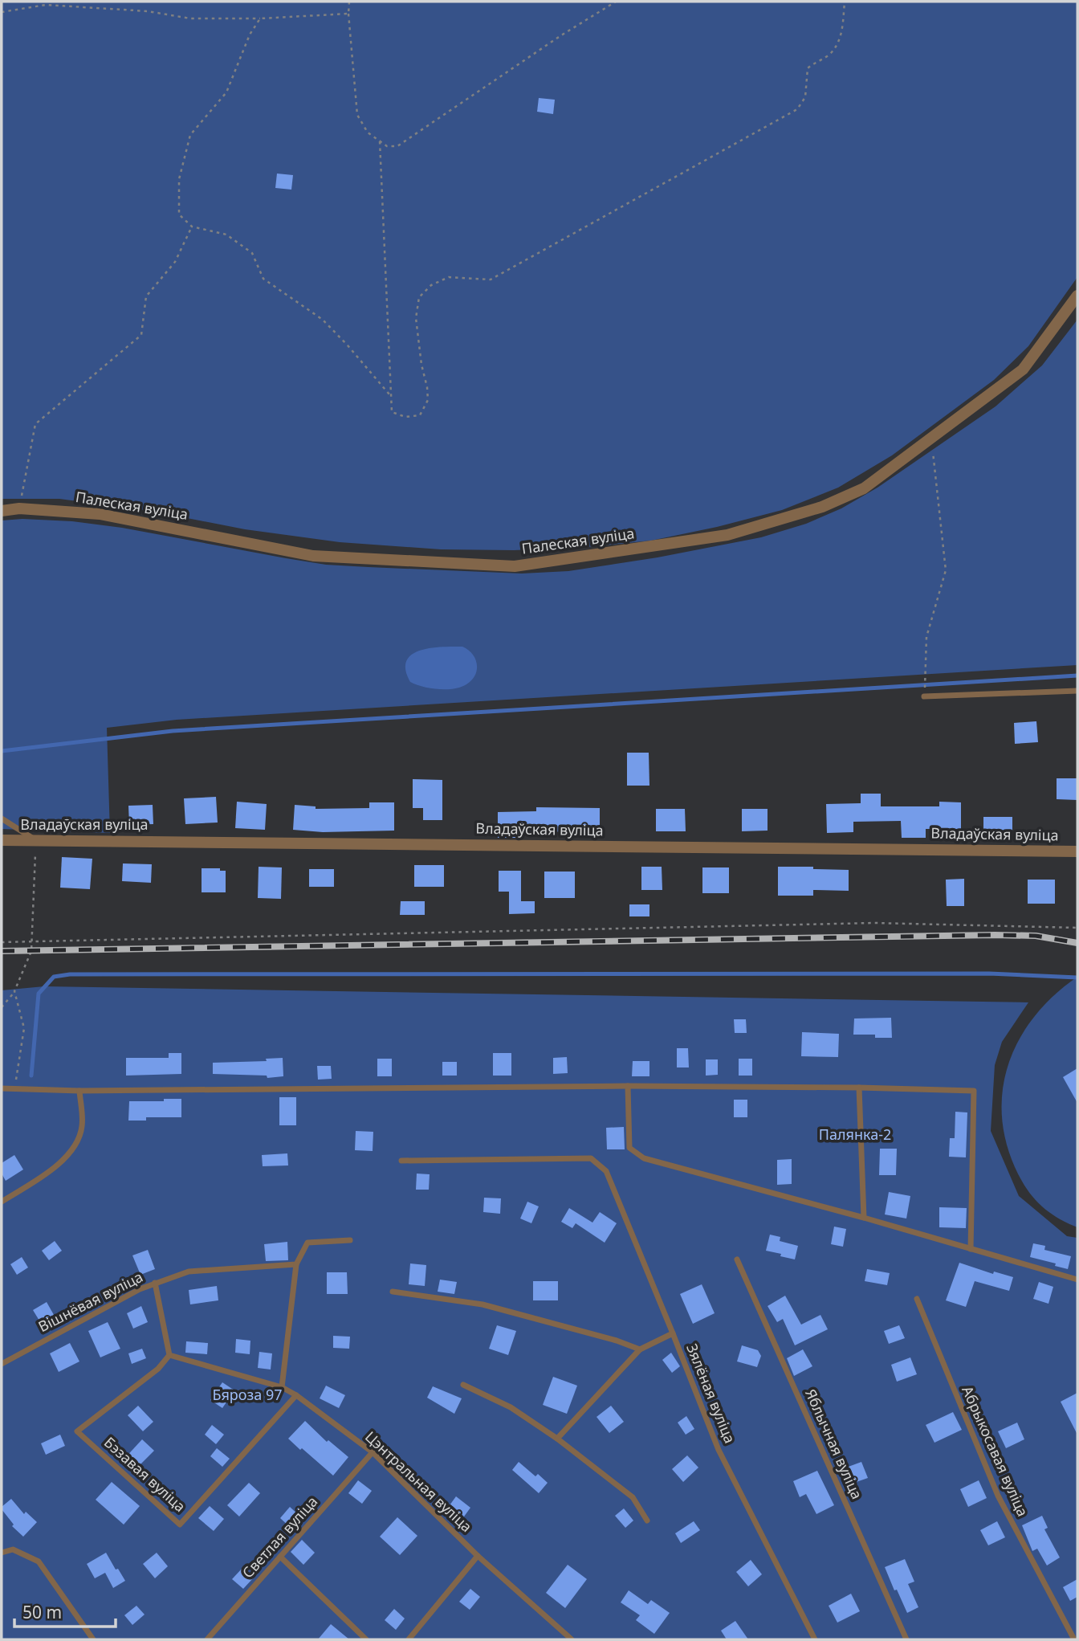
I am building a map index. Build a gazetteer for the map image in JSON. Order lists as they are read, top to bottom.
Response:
{
  "streets": {
    "street": ["Палеская вуліца", "Владаўская вуліца"],
    "lane": [
      "Вішнёвая вуліца",
      "Зялёная вуліца",
      "Яблычная вуліца",
      "Абрыкосавая вуліца",
      "Бэзавая вуліца",
      "Цэнтральная вуліца",
      "Светлая вуліца"
    ]
  },
  "crossings": [
    ["Бэзавая вуліца", "Цэнтральная вуліца"],
    ["Цэнтральная вуліца", "Светлая вуліца"]
  ],
  "parks": ["Палянка-2", "Бяроза 97"],
  "scale_bar": "50 m"
}
